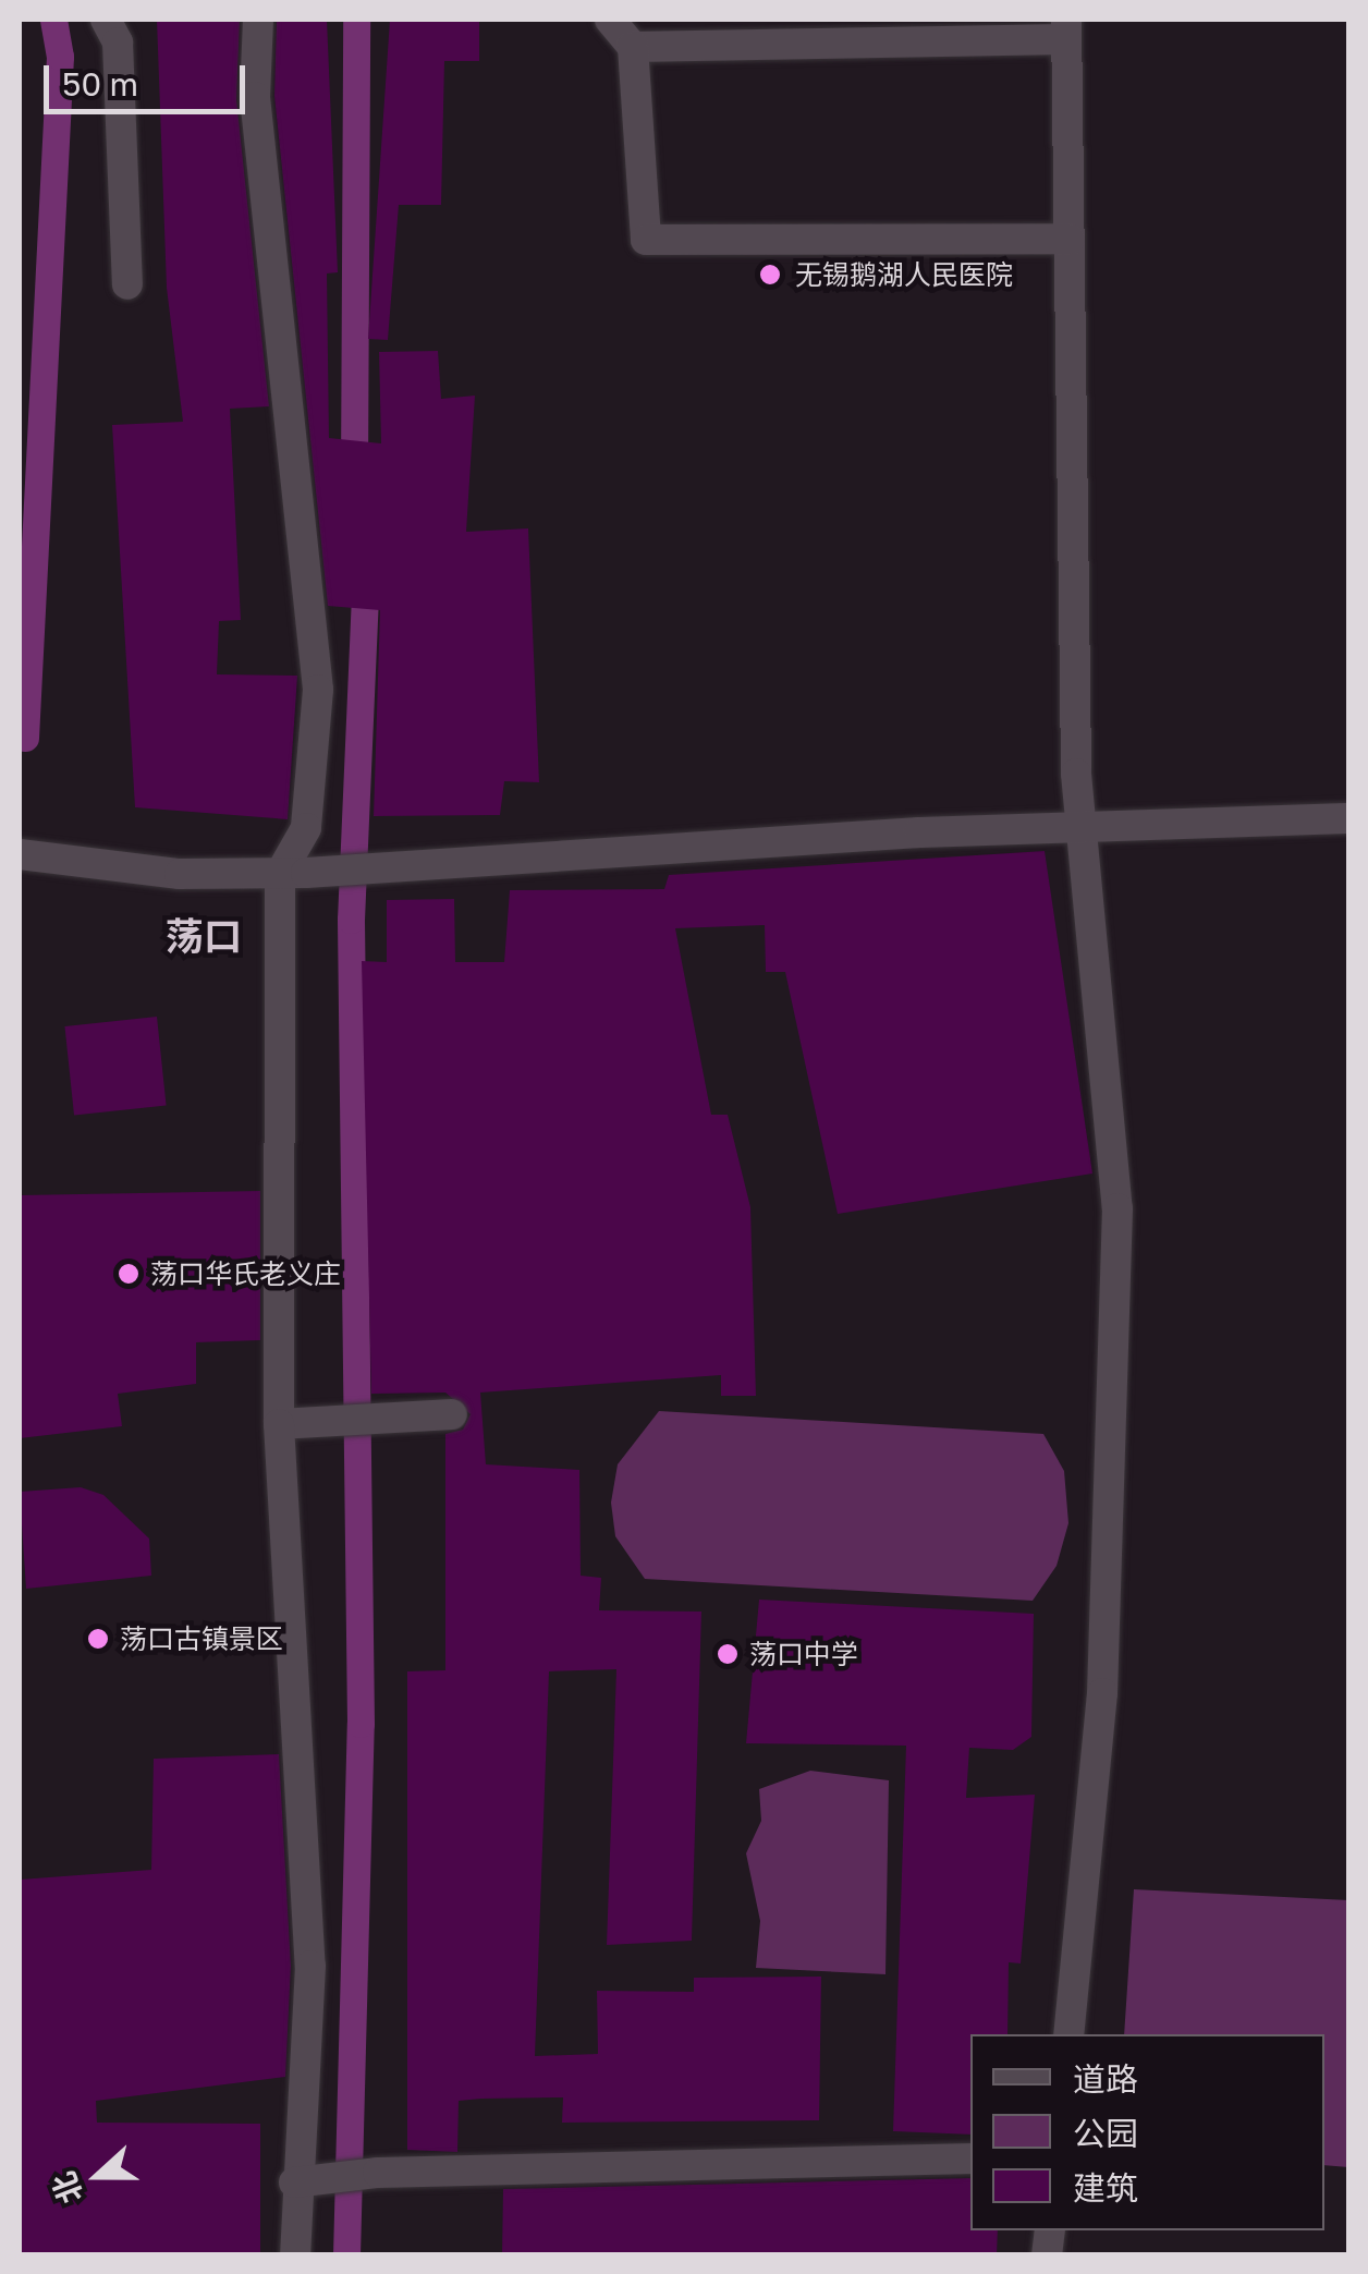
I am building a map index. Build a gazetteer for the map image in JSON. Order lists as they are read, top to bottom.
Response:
{
  "districts": ["荡口"],
  "places": [
    "无锡鹅湖人民医院",
    "荡口华氏老义庄",
    "荡口古镇景区",
    "荡口中学"
  ],
  "legend": ["道路", "公园", "建筑"],
  "scale_bar": "50 m",
  "north": "left"
}
